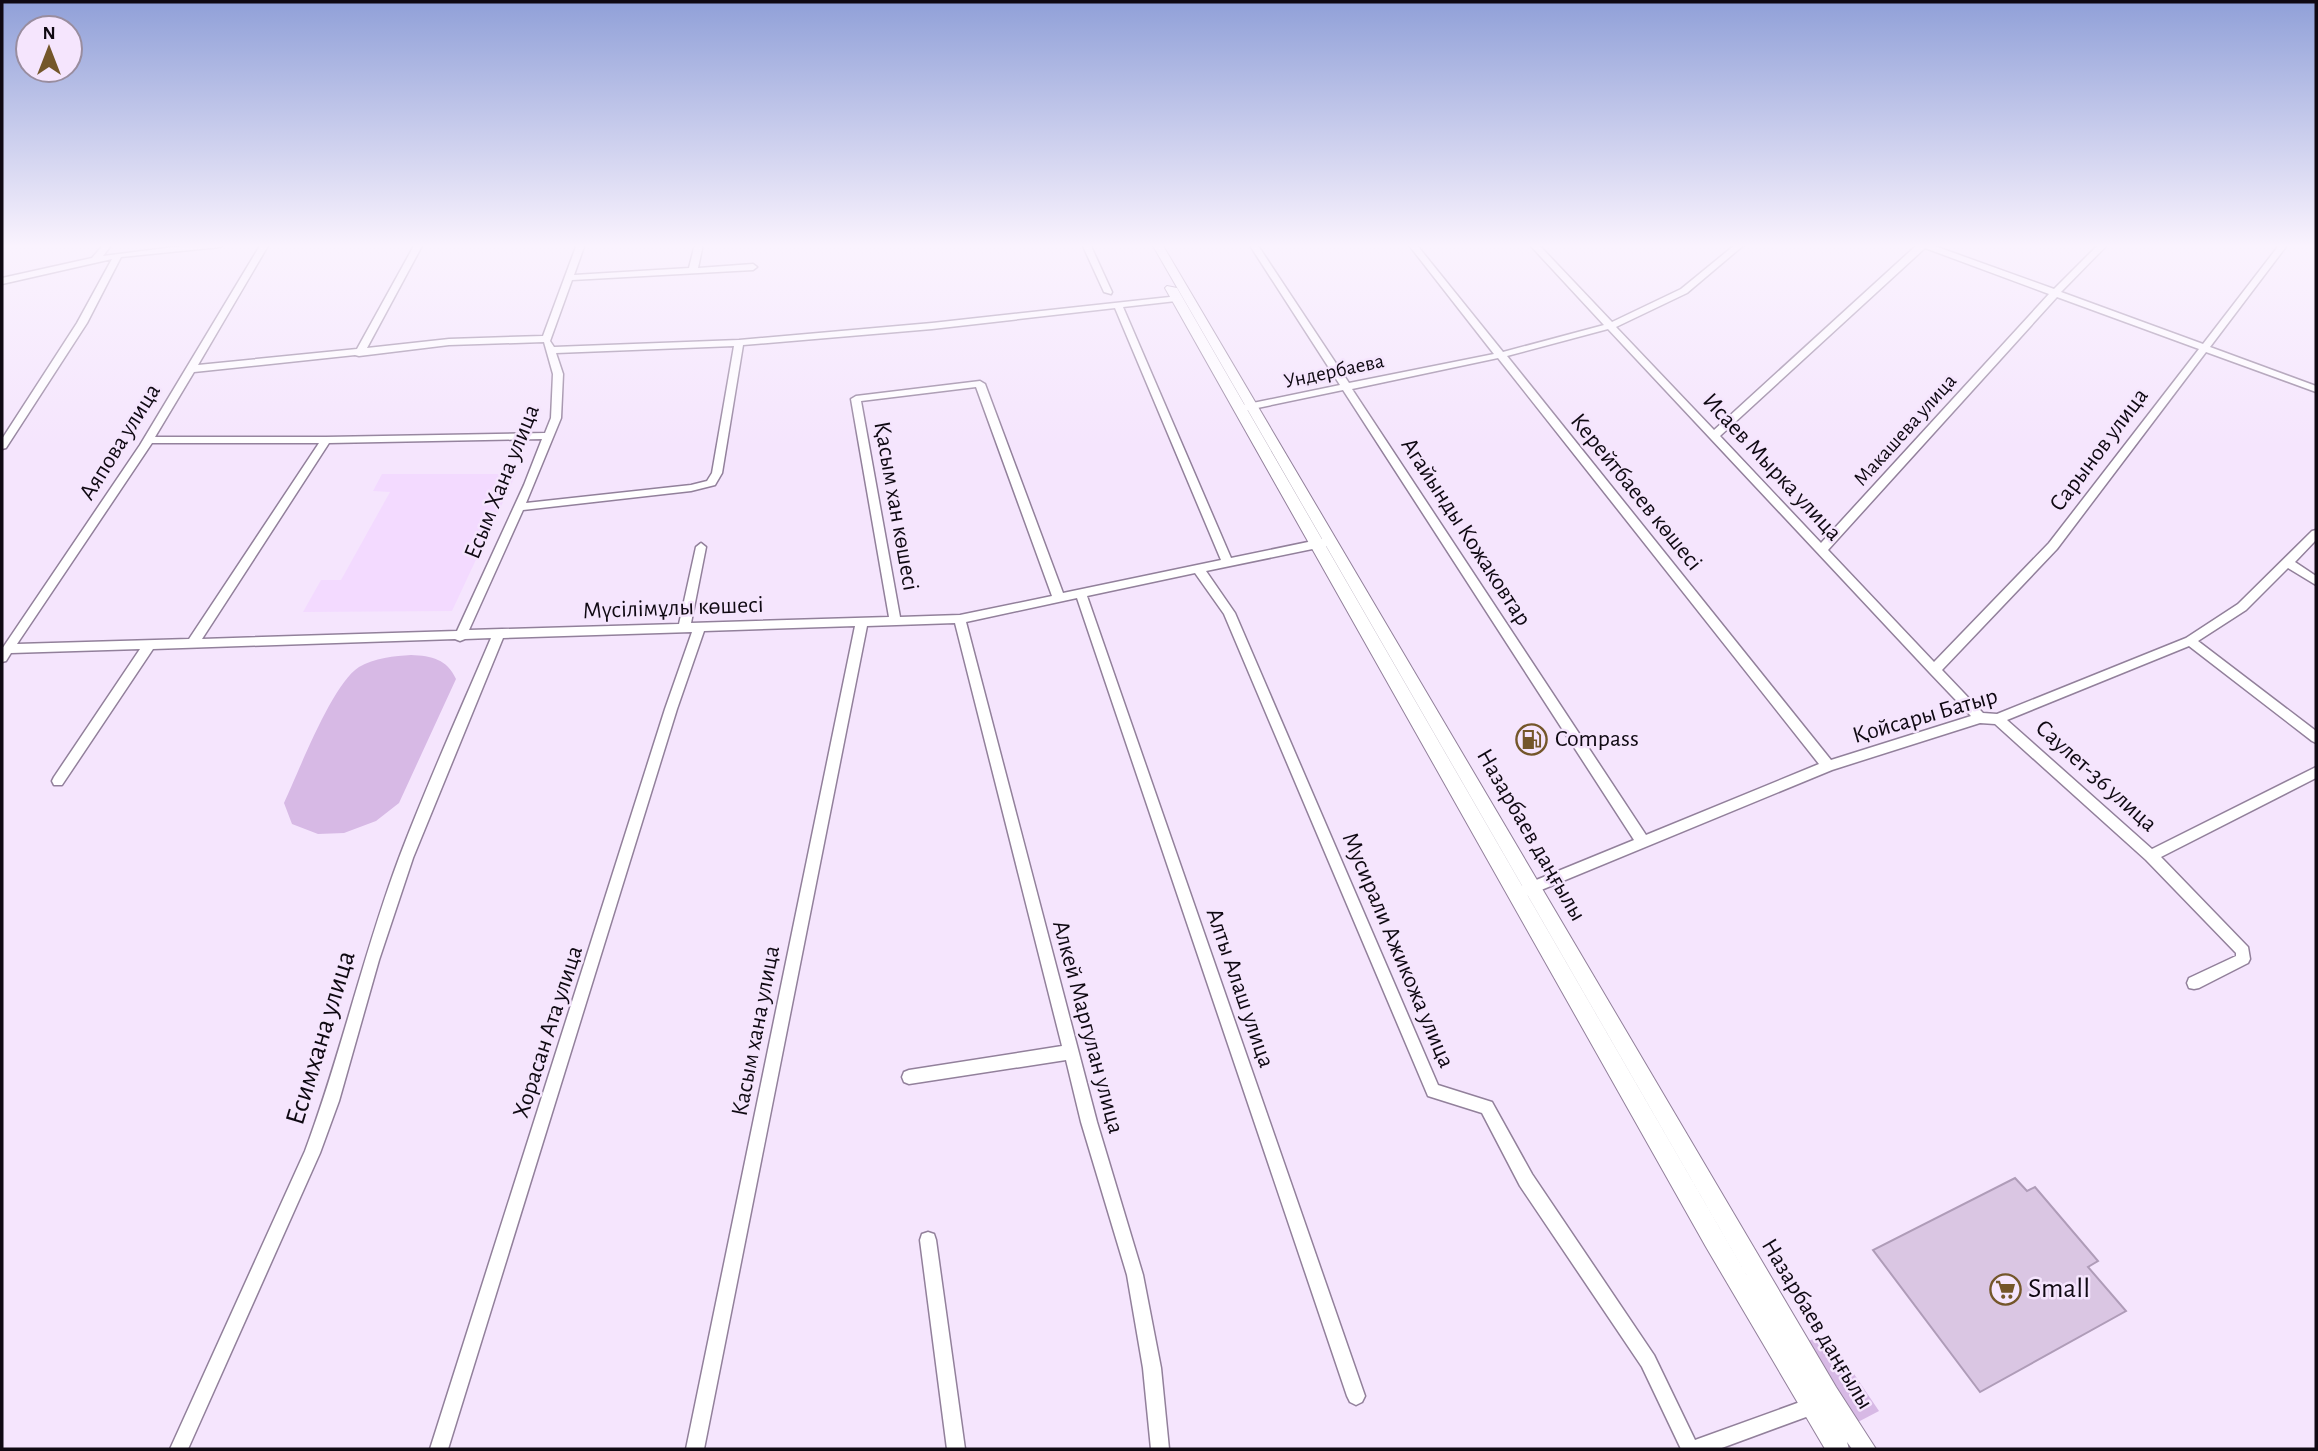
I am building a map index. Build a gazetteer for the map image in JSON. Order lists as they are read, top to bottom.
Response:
{
  "streets": {
    "main road": ["Назарбаев даңғылы"],
    "street": [
      "Ундербаева",
      "Макашева улица",
      "Аяпова улица",
      "Сарынов улица",
      "Исаев Мырка улица",
      "Есым Хана улица",
      "Керейтбаеев көшесі",
      "Қасым хан көшесі",
      "Агайынды Кожаковтар",
      "Мүсілімұлы көшесі",
      "Қойсары Батыр",
      "Саулет-36 улица",
      "Мусирали Ажикожа улица",
      "Алты Алаш улица",
      "Алкей Маргулан улица",
      "Касым хана улица",
      "Хорасан Ата улица",
      "Есимхана улица"
    ]
  },
  "crossings": [
    ["Ундербаева", "Исаев Мырка улица"],
    ["Ундербаева", "Керейтбаеев көшесі"],
    ["Ундербаева", "Агайынды Кожаковтар"],
    ["Ундербаева", "Назарбаев даңғылы"],
    ["Макашева улица", "Исаев Мырка улица"],
    ["Аяпова улица", "Мүсілімұлы көшесі"],
    ["Сарынов улица", "Исаев Мырка улица"],
    ["Исаев Мырка улица", "Қойсары Батыр"],
    ["Есым Хана улица", "Мүсілімұлы көшесі"],
    ["Керейтбаеев көшесі", "Қойсары Батыр"],
    ["Қасым хан көшесі", "Мүсілімұлы көшесі"],
    ["Агайынды Кожаковтар", "Қойсары Батыр"],
    ["Мүсілімұлы көшесі", "Назарбаев даңғылы"],
    ["Мүсілімұлы көшесі", "Мусирали Ажикожа улица"],
    ["Мүсілімұлы көшесі", "Алты Алаш улица"],
    ["Мүсілімұлы көшесі", "Алкей Маргулан улица"],
    ["Мүсілімұлы көшесі", "Касым хана улица"],
    ["Мүсілімұлы көшесі", "Хорасан Ата улица"],
    ["Мүсілімұлы көшесі", "Есимхана улица"],
    ["Қойсары Батыр", "Саулет-36 улица"],
    ["Қойсары Батыр", "Назарбаев даңғылы"]
  ],
  "places": {
    "fuel station": ["Compass"],
    "supermarket": ["Small"]
  },
  "north": "top"
}
